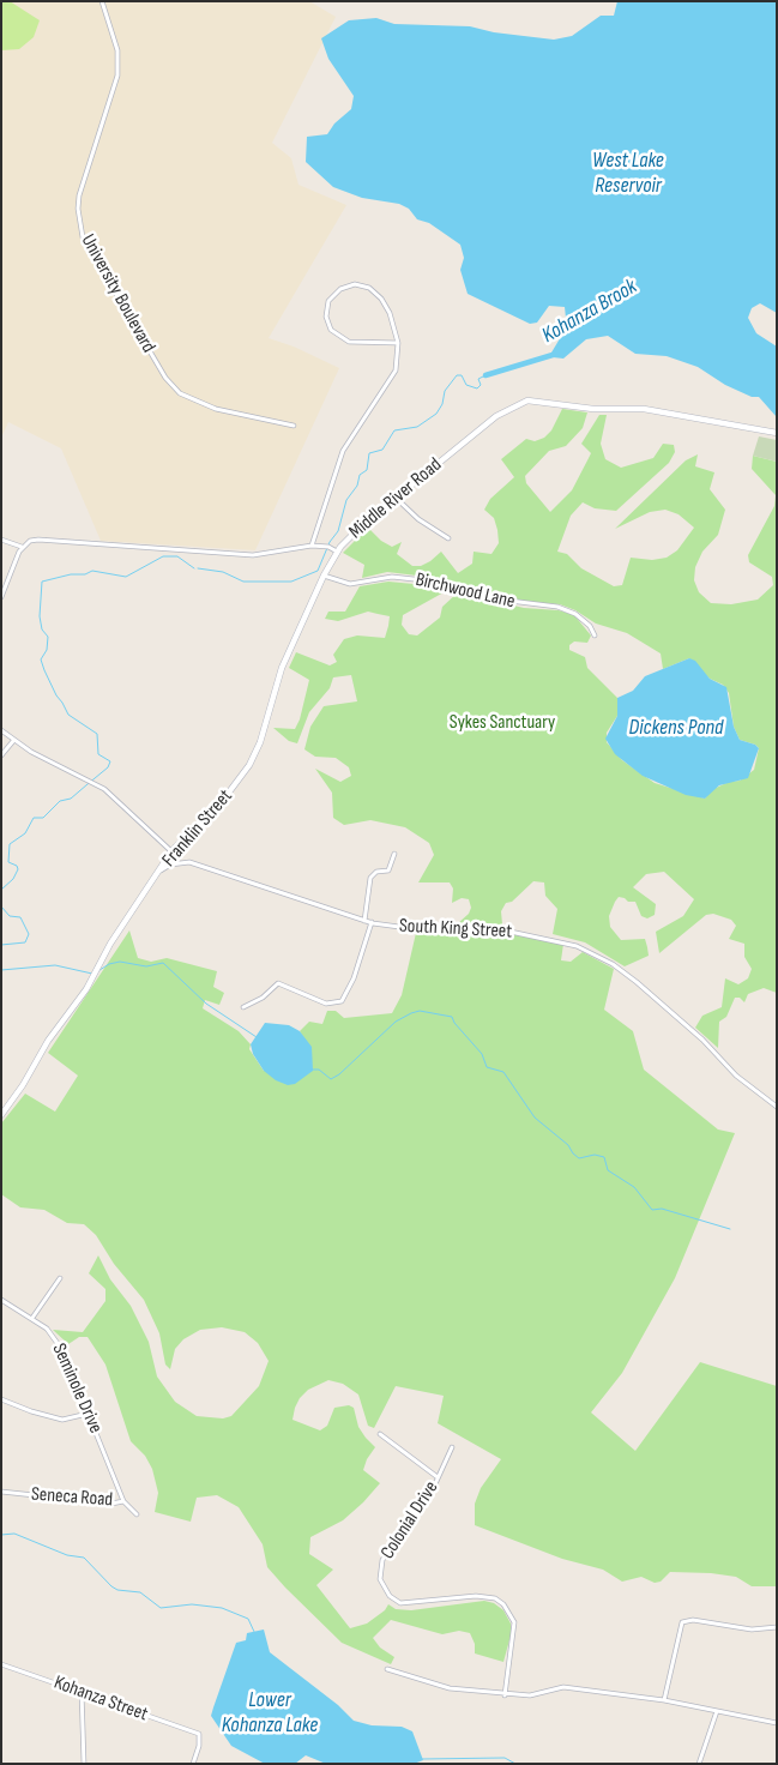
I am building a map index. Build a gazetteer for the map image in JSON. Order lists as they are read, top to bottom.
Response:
{
  "streets": {
    "main road": ["Middle River Road", "Franklin Street"],
    "street": [
      "University Boulevard",
      "Birchwood Lane",
      "South King Street",
      "Seminole Drive",
      "Seneca Road",
      "Colonial Drive",
      "Kohanza Street"
    ]
  },
  "crossings": [
    ["Middle River Road", "Franklin Street"],
    ["Birchwood Lane", "Franklin Street"],
    ["Franklin Street", "South King Street"],
    ["Seminole Drive", "Seneca Road"]
  ],
  "water": [
    "West Lake Reservoir",
    "Kohanza Brook",
    "Dickens Pond",
    "Lower Kohanza Lake"
  ],
  "parks": ["Sykes Sanctuary"]
}
